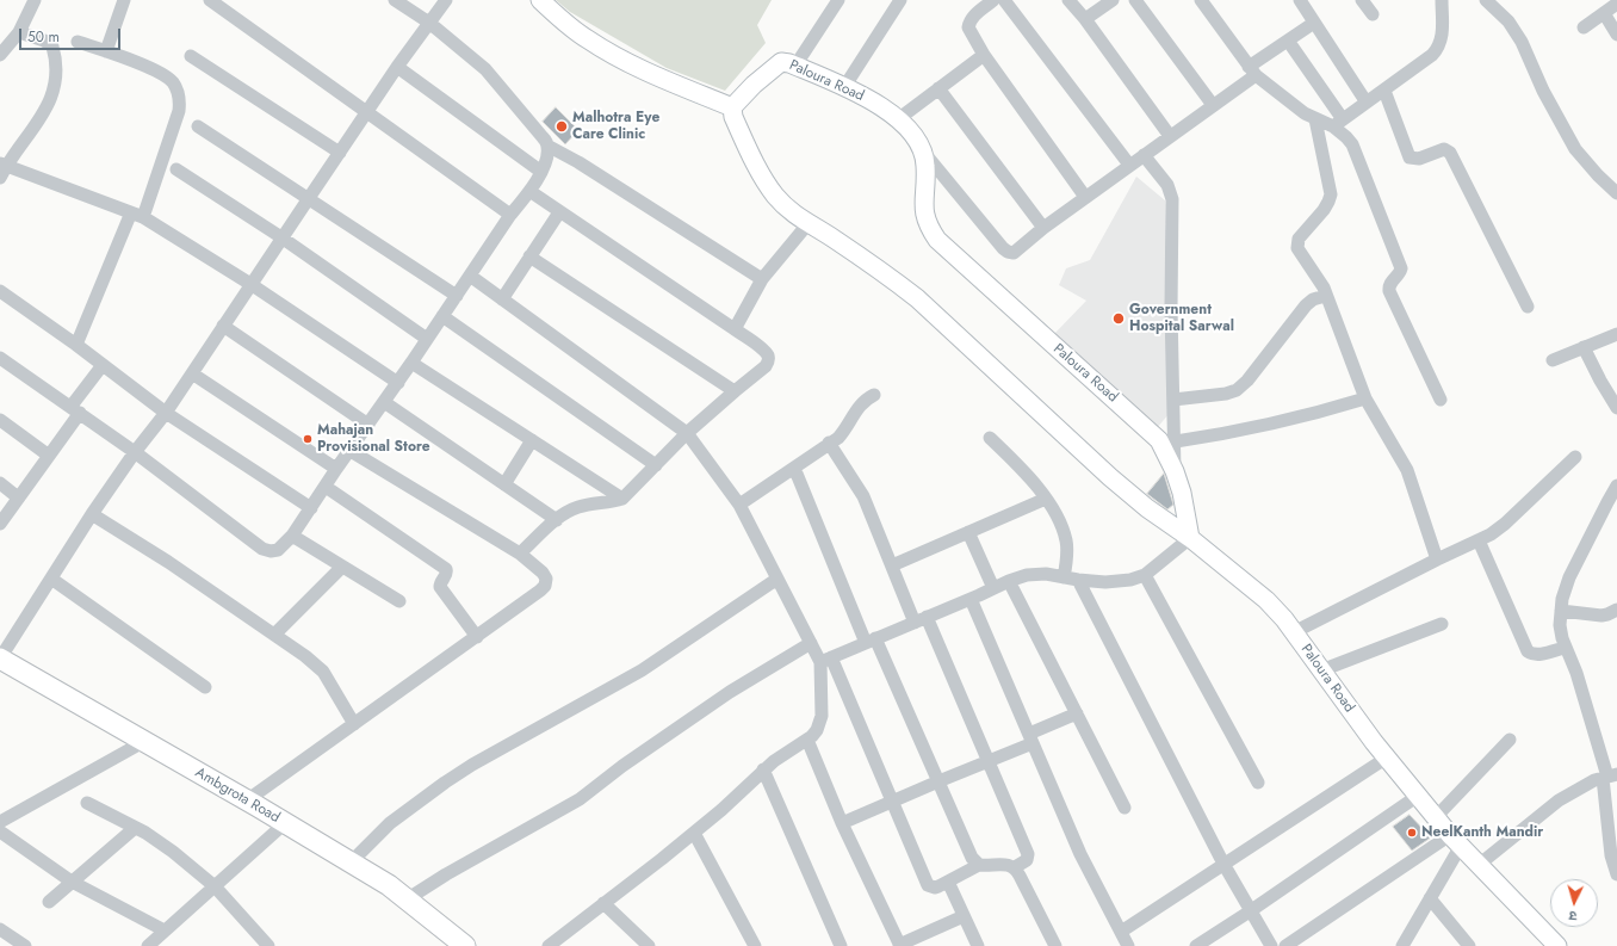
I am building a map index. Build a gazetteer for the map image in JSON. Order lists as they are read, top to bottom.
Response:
{
  "streets": {
    "main road": ["Paloura Road", "Ambgrota Road"]
  },
  "places": [
    "Malhotra Eye Care Clinic",
    "Government Hospital Sarwal",
    "Mahajan Provisional Store",
    "NeelKanth Mandir"
  ],
  "scale_bar": "50 m",
  "north": "bottom"
}
